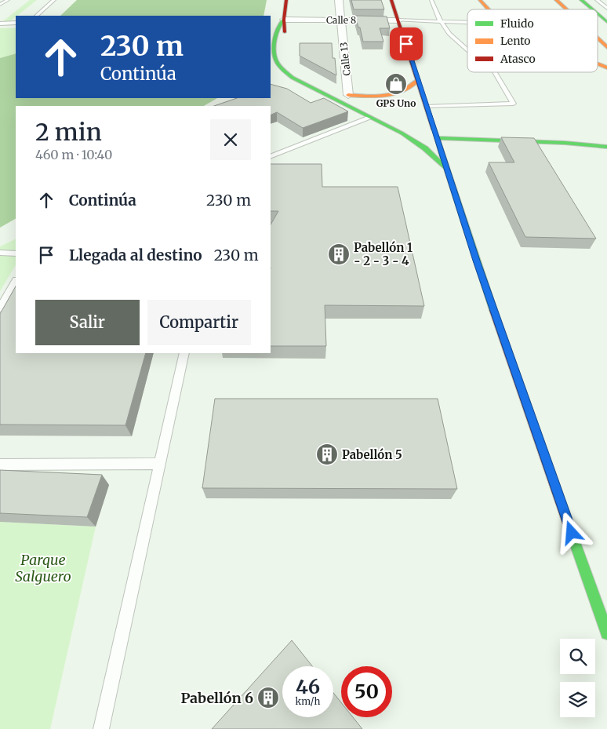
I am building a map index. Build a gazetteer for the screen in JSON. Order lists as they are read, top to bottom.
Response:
{
  "streets": {
    "street": ["Calle 8", "Calle 13"]
  },
  "crossings": [
    ["Calle 8", "Calle 13"]
  ],
  "parks": ["Parque Salguero"],
  "places": {
    "shop": ["GPS Uno"],
    "building": ["Pabellón 1 - 2 - 3 - 4", "Pabellón 5", "Pabellón 6"]
  },
  "legend": ["Fluido", "Lento", "Atasco"],
  "page": {
    "turn": ["230 m", "Continúa"],
    "heading": ["2 min", "460 m · 10:40"],
    "list": [
      {
        "name": "Continúa",
        "value": "230 m"
      },
      {
        "name": "Llegada al destino",
        "value": "230 m"
      }
    ],
    "buttons": ["Salir", "Compartir"],
    "speed": "46 km/h",
    "limit": "50"
  }
}
